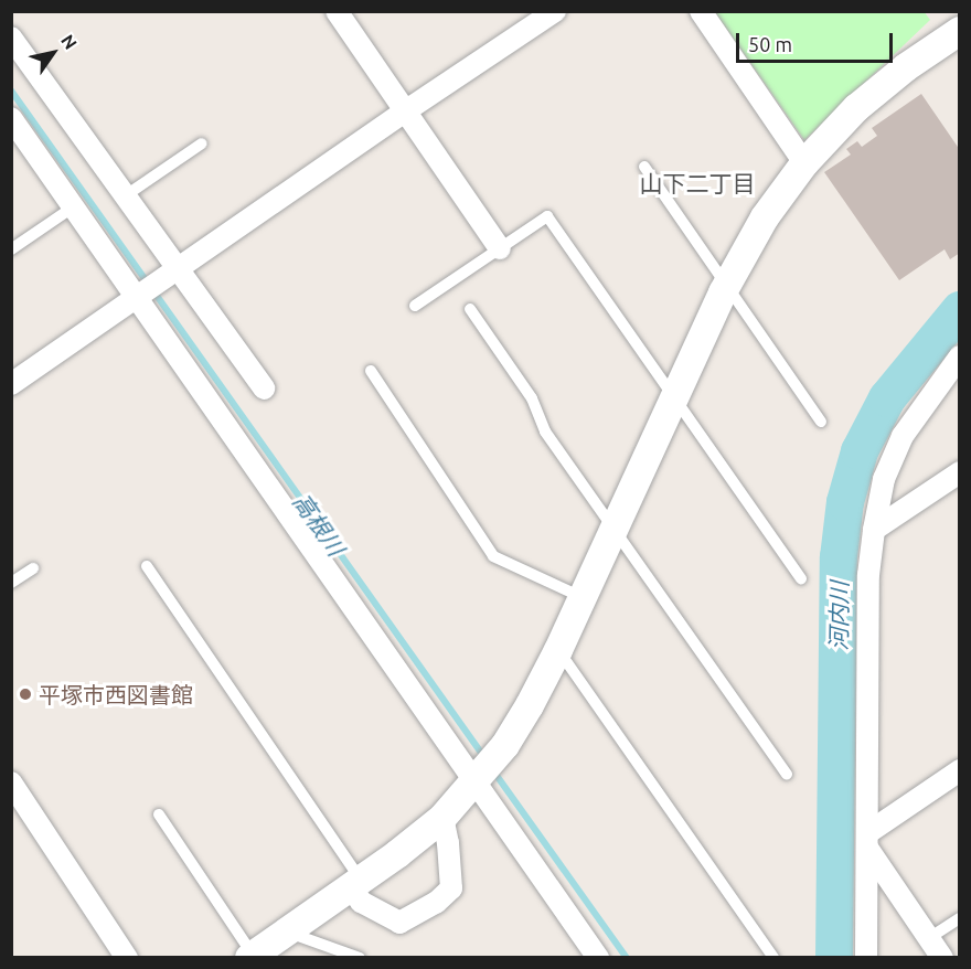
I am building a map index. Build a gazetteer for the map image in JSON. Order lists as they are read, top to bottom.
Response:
{
  "districts": ["山下二丁目"],
  "water": ["高根川", "河内川"],
  "places": ["平塚市西図書館"],
  "scale_bar": "50 m",
  "north": "top right"
}
